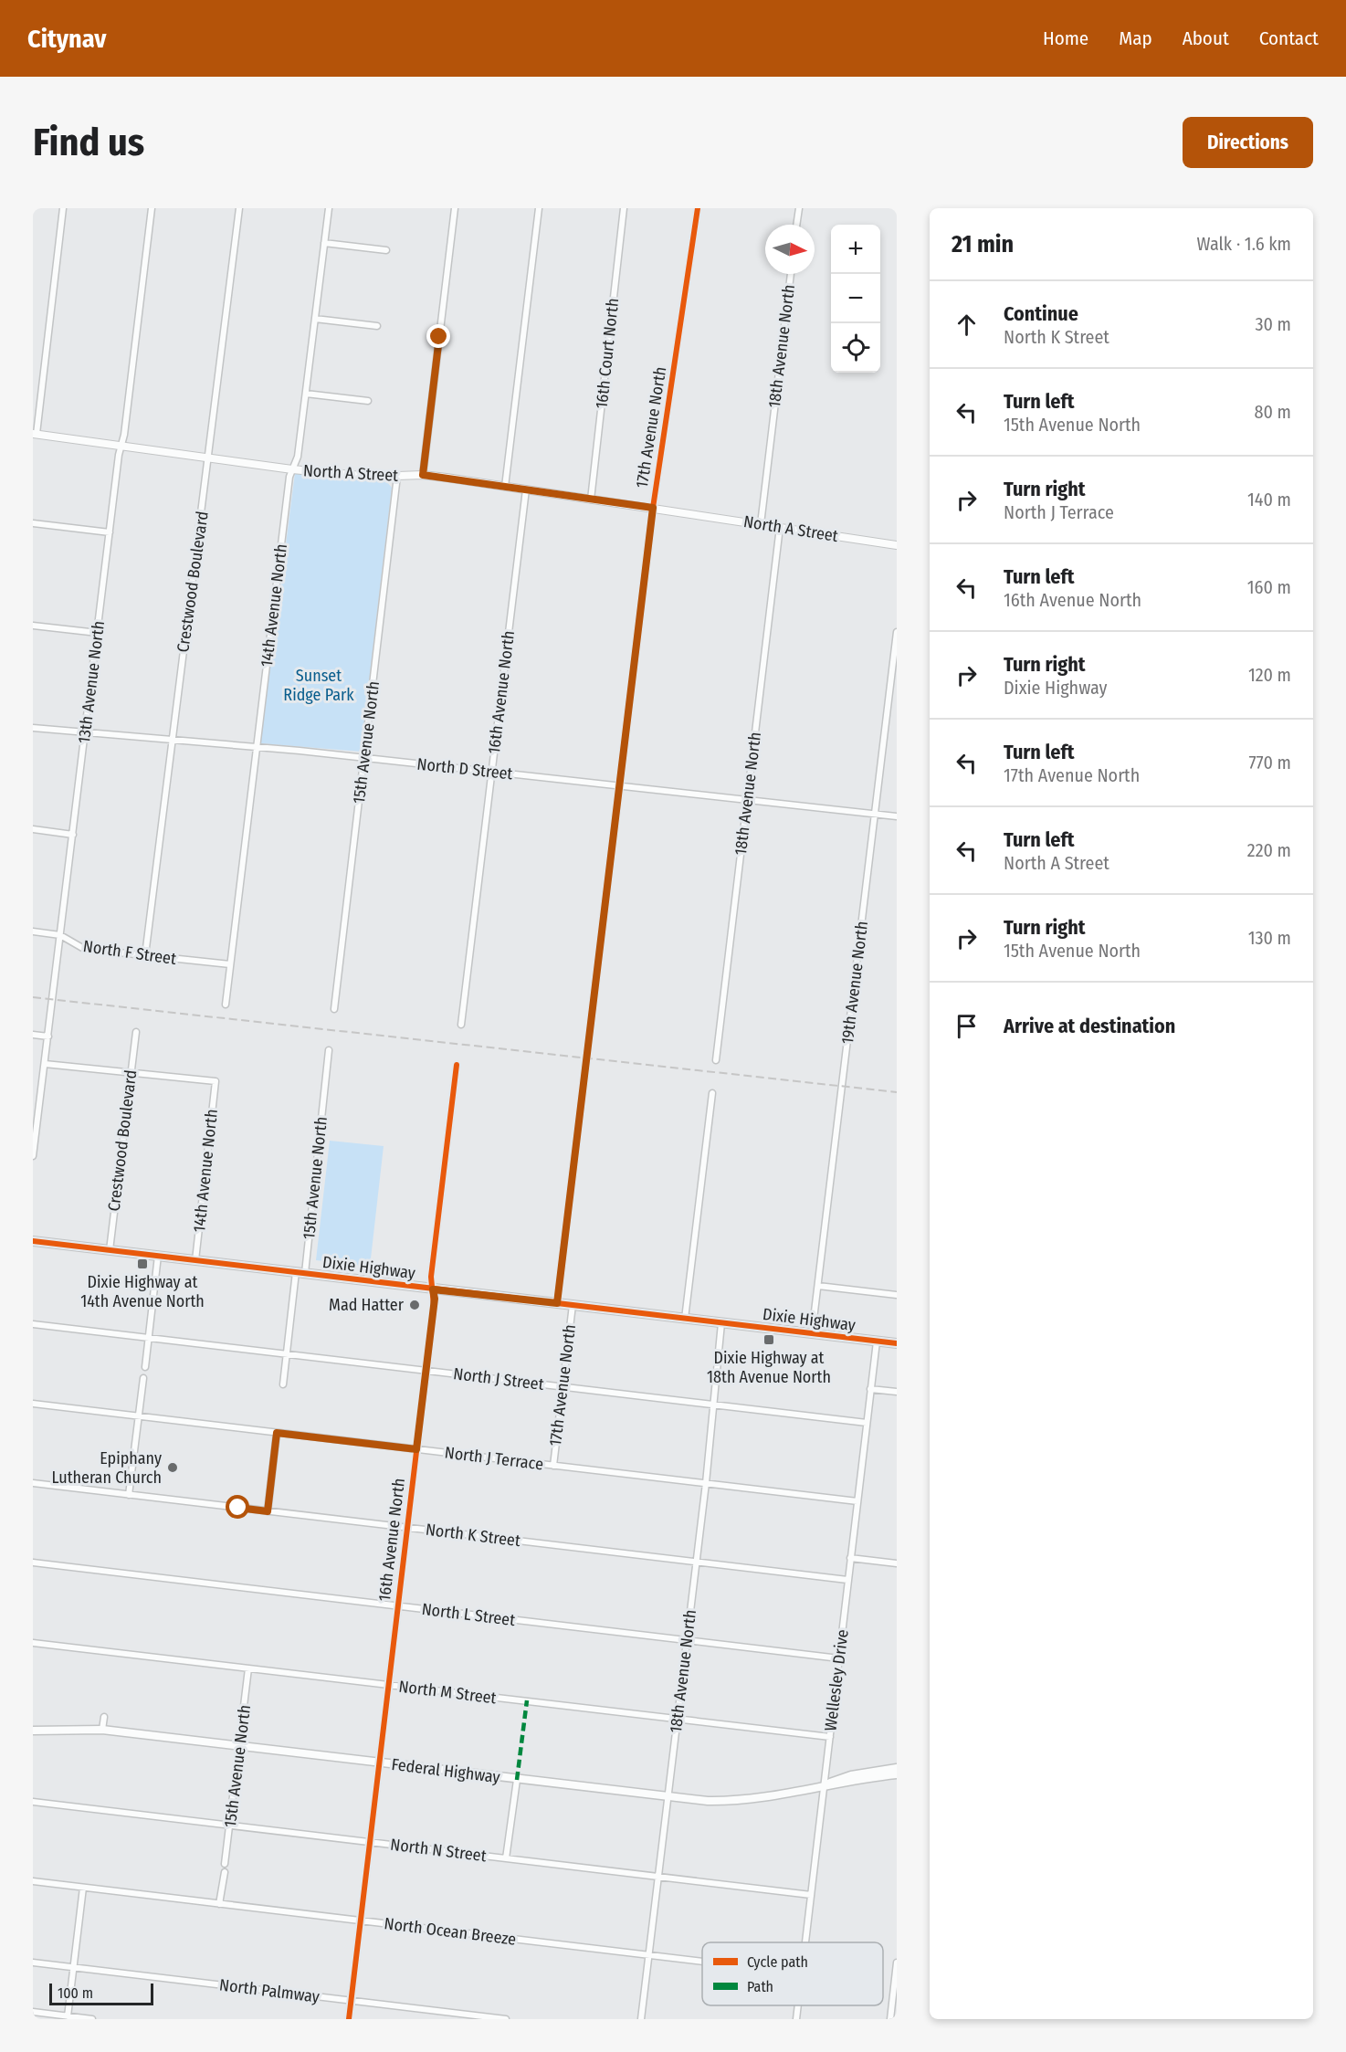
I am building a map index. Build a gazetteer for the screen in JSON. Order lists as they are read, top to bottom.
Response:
{
  "streets": {
    "main road": ["Dixie Highway", "Federal Highway"],
    "street": [
      "18th Avenue North",
      "16th Court North",
      "17th Avenue North",
      "North A Street",
      "Crestwood Boulevard",
      "14th Avenue North",
      "13th Avenue North",
      "16th Avenue North",
      "15th Avenue North",
      "North D Street",
      "North F Street",
      "19th Avenue North",
      "North J Street",
      "North J Terrace",
      "North K Street",
      "North L Street",
      "Wellesley Drive",
      "North M Street",
      "North N Street",
      "North Ocean Breeze",
      "North Palmway"
    ]
  },
  "crossings": [
    ["18th Avenue North", "North A Street"],
    ["18th Avenue North", "North D Street"],
    ["18th Avenue North", "Dixie Highway"],
    ["18th Avenue North", "North J Street"],
    ["18th Avenue North", "North J Terrace"],
    ["18th Avenue North", "North K Street"],
    ["18th Avenue North", "North L Street"],
    ["18th Avenue North", "North M Street"],
    ["18th Avenue North", "Federal Highway"],
    ["18th Avenue North", "North N Street"],
    ["18th Avenue North", "North Ocean Breeze"],
    ["16th Court North", "North A Street"],
    ["17th Avenue North", "North A Street"],
    ["17th Avenue North", "North D Street"],
    ["17th Avenue North", "Dixie Highway"],
    ["17th Avenue North", "North J Street"],
    ["17th Avenue North", "North J Terrace"],
    ["North A Street", "Crestwood Boulevard"],
    ["North A Street", "14th Avenue North"],
    ["North A Street", "13th Avenue North"],
    ["North A Street", "16th Avenue North"],
    ["North A Street", "15th Avenue North"],
    ["Crestwood Boulevard", "14th Avenue North"],
    ["Crestwood Boulevard", "North D Street"],
    ["Crestwood Boulevard", "North F Street"],
    ["Crestwood Boulevard", "Dixie Highway"],
    ["14th Avenue North", "North D Street"],
    ["14th Avenue North", "North F Street"],
    ["14th Avenue North", "Dixie Highway"],
    ["13th Avenue North", "North D Street"],
    ["13th Avenue North", "North F Street"],
    ["16th Avenue North", "North D Street"],
    ["16th Avenue North", "Dixie Highway"],
    ["16th Avenue North", "North J Street"],
    ["16th Avenue North", "North J Terrace"],
    ["16th Avenue North", "North K Street"],
    ["16th Avenue North", "North L Street"],
    ["16th Avenue North", "North M Street"],
    ["16th Avenue North", "Federal Highway"],
    ["16th Avenue North", "North N Street"],
    ["16th Avenue North", "North Ocean Breeze"],
    ["16th Avenue North", "North Palmway"],
    ["15th Avenue North", "North D Street"],
    ["15th Avenue North", "Dixie Highway"],
    ["15th Avenue North", "North J Street"],
    ["15th Avenue North", "North M Street"],
    ["15th Avenue North", "Federal Highway"],
    ["15th Avenue North", "North N Street"],
    ["North D Street", "19th Avenue North"],
    ["19th Avenue North", "Dixie Highway"],
    ["Dixie Highway", "Wellesley Drive"],
    ["North J Street", "Wellesley Drive"],
    ["North J Terrace", "Wellesley Drive"],
    ["North K Street", "Wellesley Drive"],
    ["North L Street", "Wellesley Drive"],
    ["Wellesley Drive", "North M Street"],
    ["Wellesley Drive", "Federal Highway"],
    ["Wellesley Drive", "North N Street"]
  ],
  "parks": ["Sunset Ridge Park"],
  "places": {
    "transit": ["Dixie Highway at 14th Avenue North", "Dixie Highway at 18th Avenue North"],
    "other": ["Mad Hatter", "Epiphany Lutheran Church"]
  },
  "legend": ["Cycle path", "Path"],
  "scale_bar": "100 m",
  "north": "right",
  "page": {
    "header": "Citynav",
    "nav": [
      "Home",
      "Map",
      "About",
      "Contact"
    ],
    "buttons": "Directions",
    "title": "Find us",
    "heading": ["21 min", "Walk · 1.6 km"],
    "map_buttons": ["+", "−"],
    "list": [
      ["Continue", "North K Street", "30 m"],
      ["Turn left", "15th Avenue North", "80 m"],
      ["Turn right", "North J Terrace", "140 m"],
      ["Turn left", "16th Avenue North", "160 m"],
      ["Turn right", "Dixie Highway", "120 m"],
      ["Turn left", "17th Avenue North", "770 m"],
      ["Turn left", "North A Street", "220 m"],
      ["Turn right", "15th Avenue North", "130 m"],
      "Arrive at destination"
    ],
    "scale": "100 m"
  }
}
